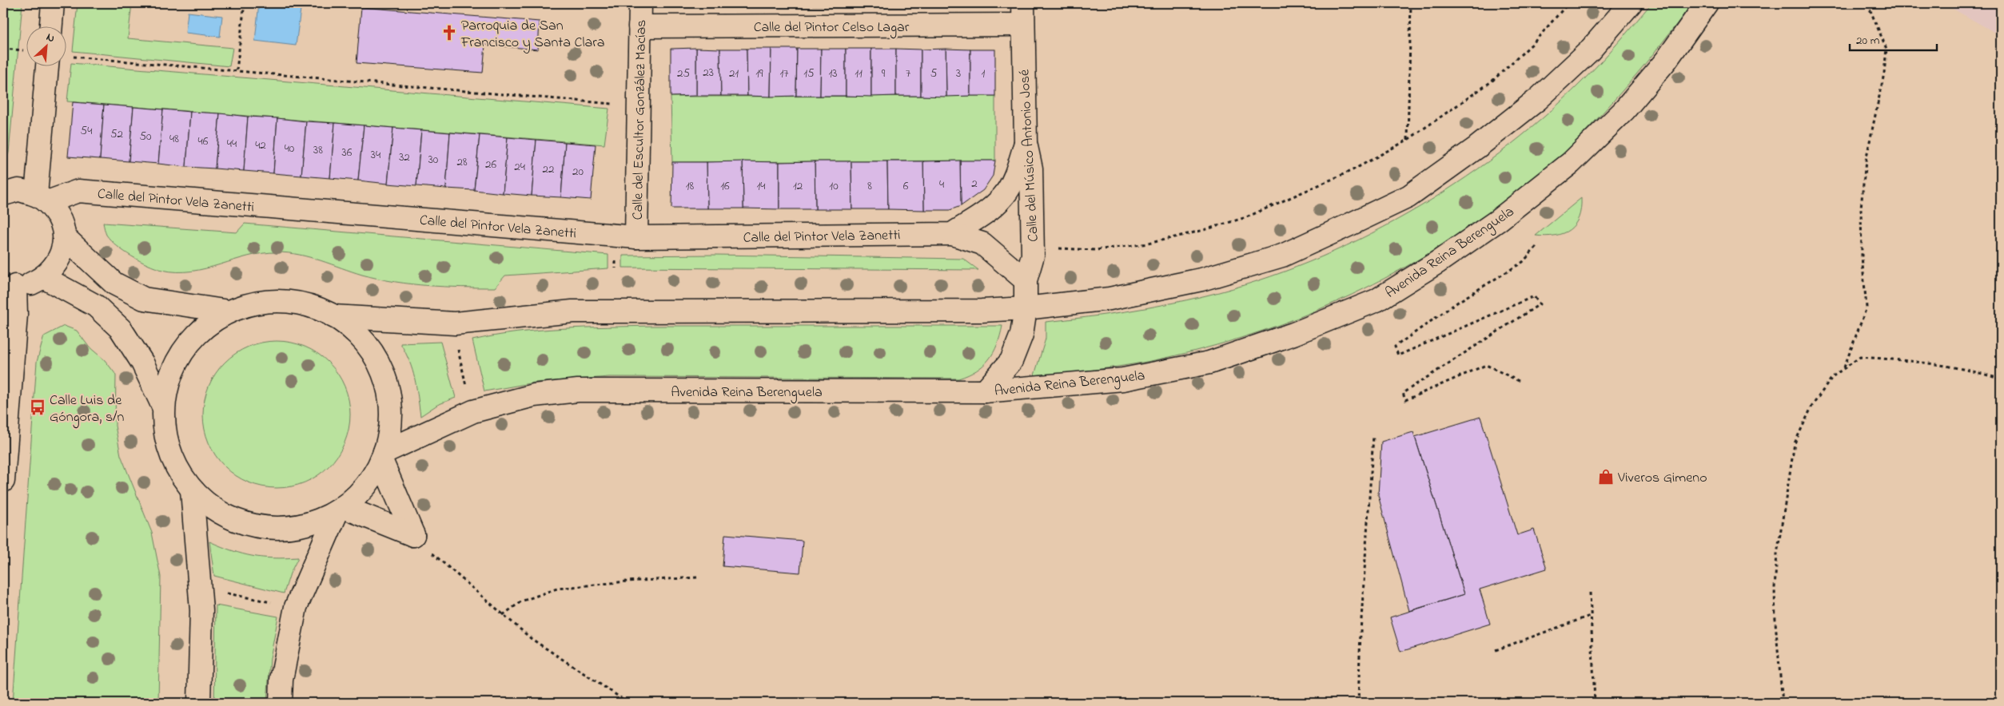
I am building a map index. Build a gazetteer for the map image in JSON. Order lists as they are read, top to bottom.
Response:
{
  "streets": {
    "main road": [
      "Calle del Pintor Celso Lagar",
      "Calle del Escultor González Macías",
      "Calle del Músico Antonio José",
      "Calle del Pintor Vela Zanetti",
      "Avenida Reina Berenguela"
    ]
  },
  "crossings": [
    ["Calle del Pintor Celso Lagar", "Calle del Escultor González Macías"],
    ["Calle del Pintor Celso Lagar", "Calle del Músico Antonio José"],
    ["Calle del Escultor González Macías", "Calle del Pintor Vela Zanetti"],
    ["Calle del Músico Antonio José", "Calle del Pintor Vela Zanetti"],
    ["Calle del Músico Antonio José", "Avenida Reina Berenguela"]
  ],
  "places": {
    "church": ["Parroquia de San Francisco y Santa Clara"],
    "bus stop": ["Calle Luis de Góngora, s/n"],
    "shop": ["Viveros Gimeno"]
  },
  "house_numbers": [
    "23",
    "25",
    "21",
    "19",
    "17",
    "15",
    "13",
    "11",
    "9",
    "7",
    "5",
    "3",
    "1",
    "54",
    "52",
    "50",
    "48",
    "46",
    "44",
    "42",
    "40",
    "38",
    "36",
    "34",
    "32",
    "30",
    "28",
    "26",
    "24",
    "22",
    "20",
    "2",
    "4",
    "18",
    "16",
    "14",
    "12",
    "10",
    "8",
    "6"
  ],
  "scale_bar": "20 m",
  "north": "top right"
}
